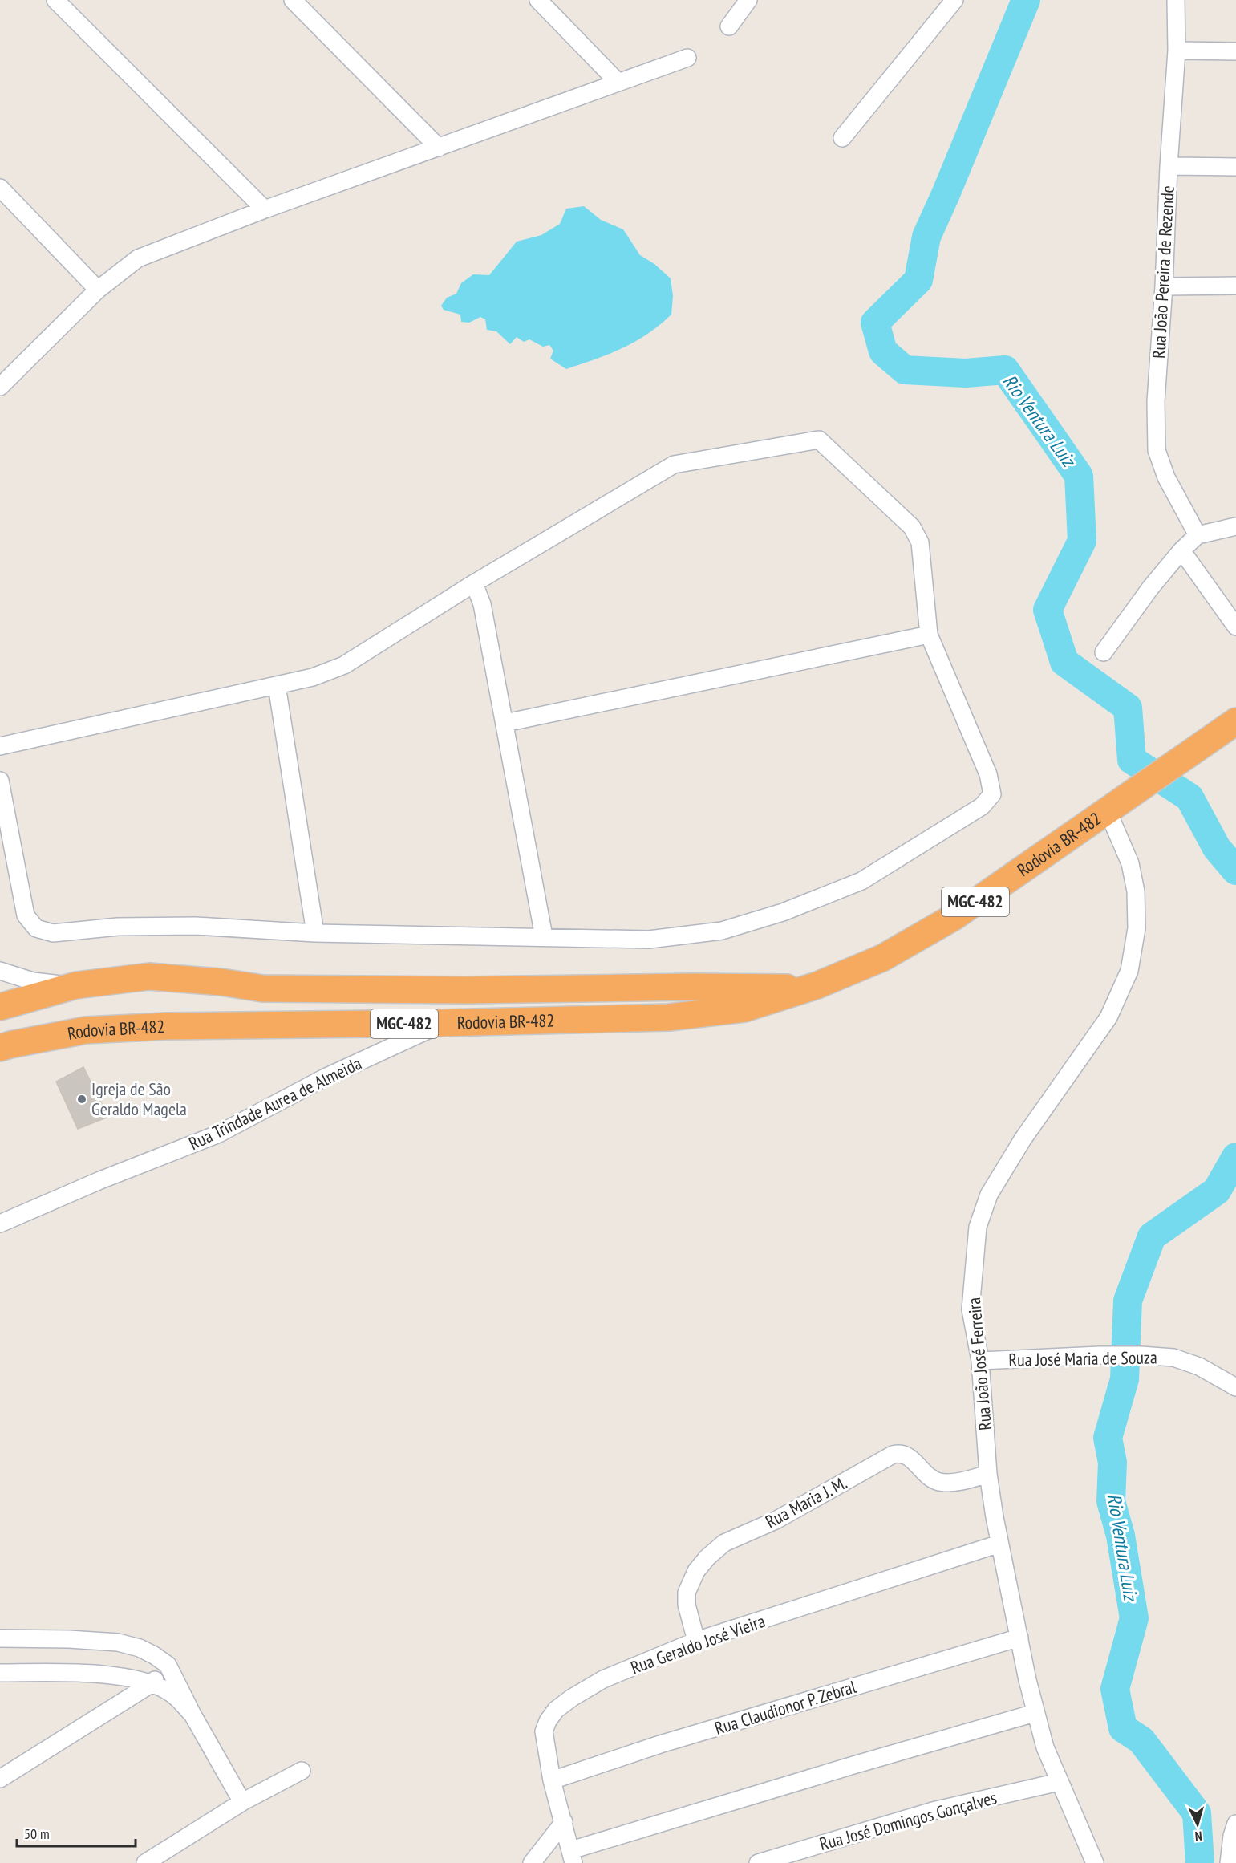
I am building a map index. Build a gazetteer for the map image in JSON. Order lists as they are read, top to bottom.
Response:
{
  "streets": {
    "highway": ["Rodovia BR-482", "MGC-482"],
    "street": [
      "Rua João Pereira de Rezende",
      "Rua Trindade Aurea de Almeida",
      "Rua José Maria de Souza",
      "Rua João José Ferreira",
      "Rua Maria J. M.",
      "Rua Geraldo José Vieira",
      "Rua Claudionor P. Zebral",
      "Rua José Domingos Gonçalves"
    ]
  },
  "crossings": [
    ["Rodovia BR-482", "Rua Trindade Aurea de Almeida"],
    ["Rodovia BR-482", "Rua João José Ferreira"],
    ["Rua José Maria de Souza", "Rua João José Ferreira"],
    ["Rua João José Ferreira", "Rua Maria J. M."],
    ["Rua João José Ferreira", "Rua Geraldo José Vieira"],
    ["Rua João José Ferreira", "Rua Claudionor P. Zebral"],
    ["Rua João José Ferreira", "Rua José Domingos Gonçalves"],
    ["Rua Maria J. M.", "Rua Geraldo José Vieira"],
    ["Rua Geraldo José Vieira", "Rua Claudionor P. Zebral"]
  ],
  "water": ["Rio Ventura Luiz"],
  "places": ["Igreja de São Geraldo Magela"],
  "scale_bar": "50 m",
  "north": "bottom"
}
